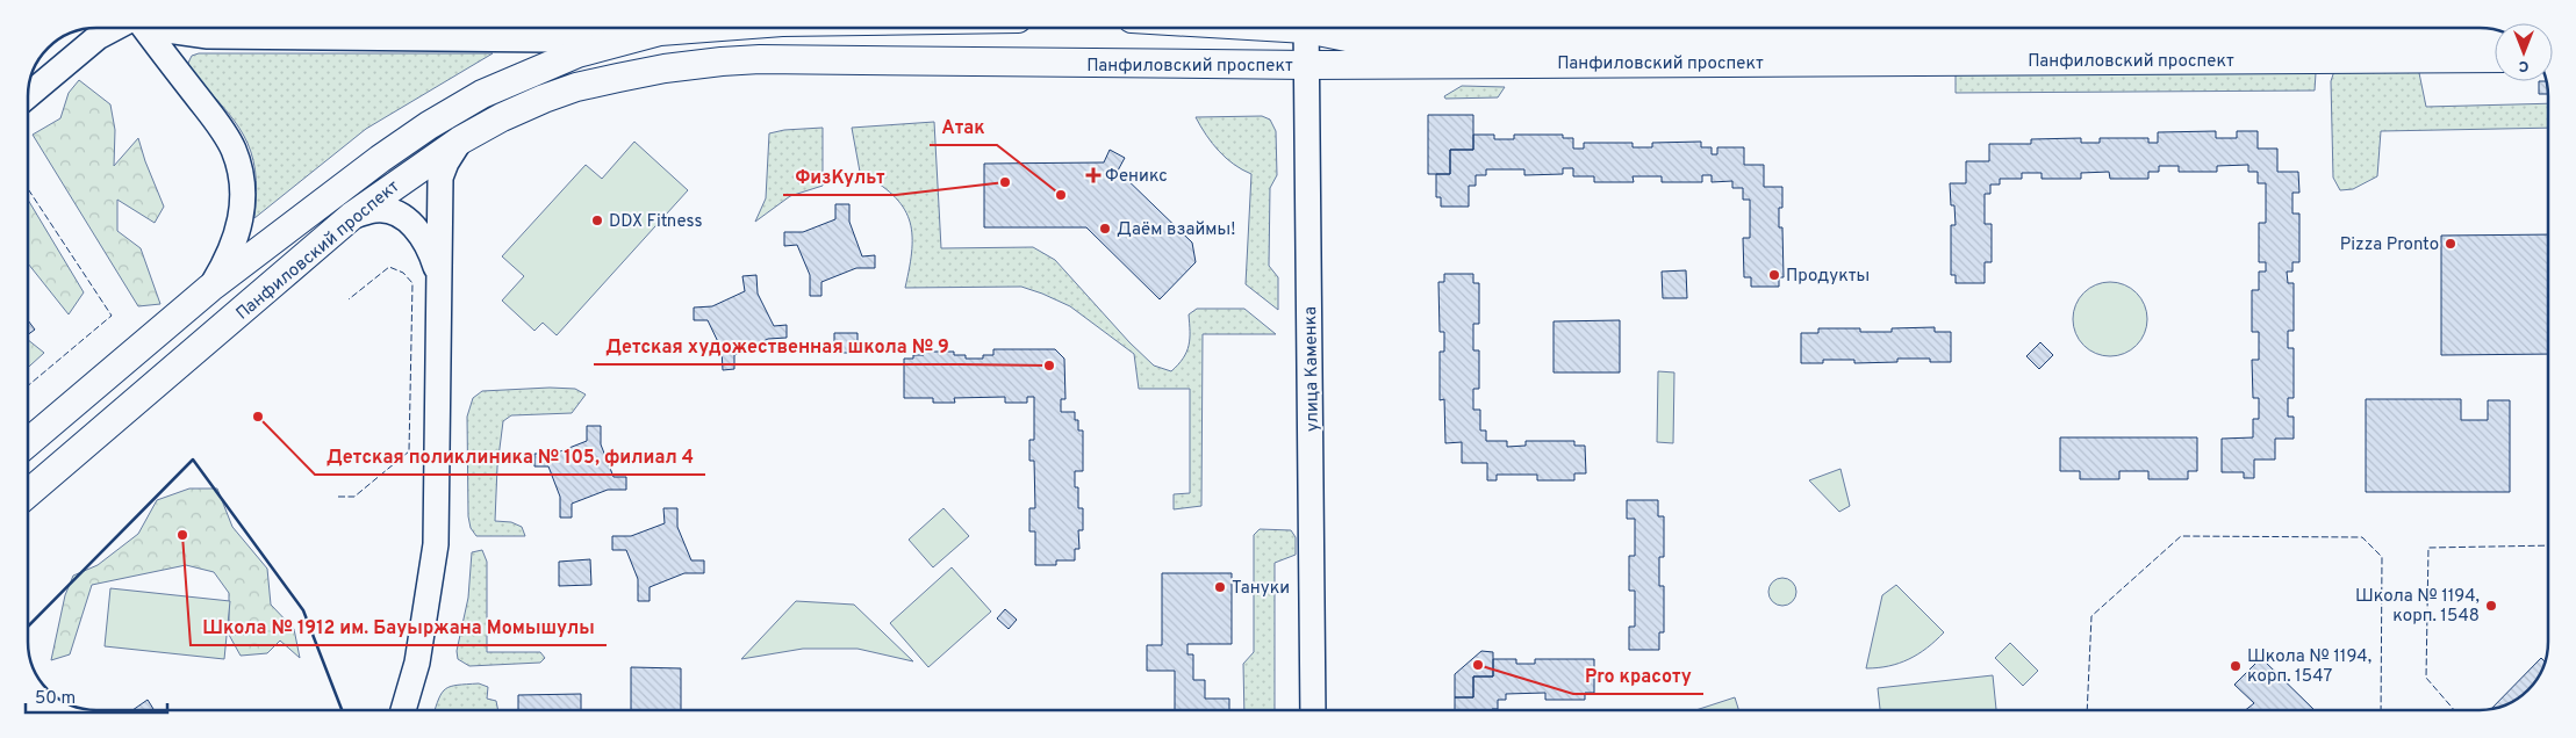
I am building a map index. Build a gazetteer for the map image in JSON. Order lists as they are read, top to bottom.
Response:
{
  "streets": {
    "main road": ["Панфиловский проспект", "улица Каменка"]
  },
  "crossings": [
    ["Панфиловский проспект", "улица Каменка"]
  ],
  "places": {
    "health": ["Феникс"],
    "other": [
      "ФизКульт",
      "Атак",
      "DDX Fitness",
      "Даём взаймы!",
      "Pizza Pronto",
      "Продукты",
      "Детская художественная школа № 9",
      "Детская поликлиника № 105, филиал 4",
      "Школа № 1912 им. Бауыржана Момышулы",
      "Тануки",
      "Школа № 1194, корп. 1548",
      "Pro красоту",
      "Школа № 1194, корп. 1547"
    ]
  },
  "scale_bar": "50 m",
  "north": "bottom"
}
